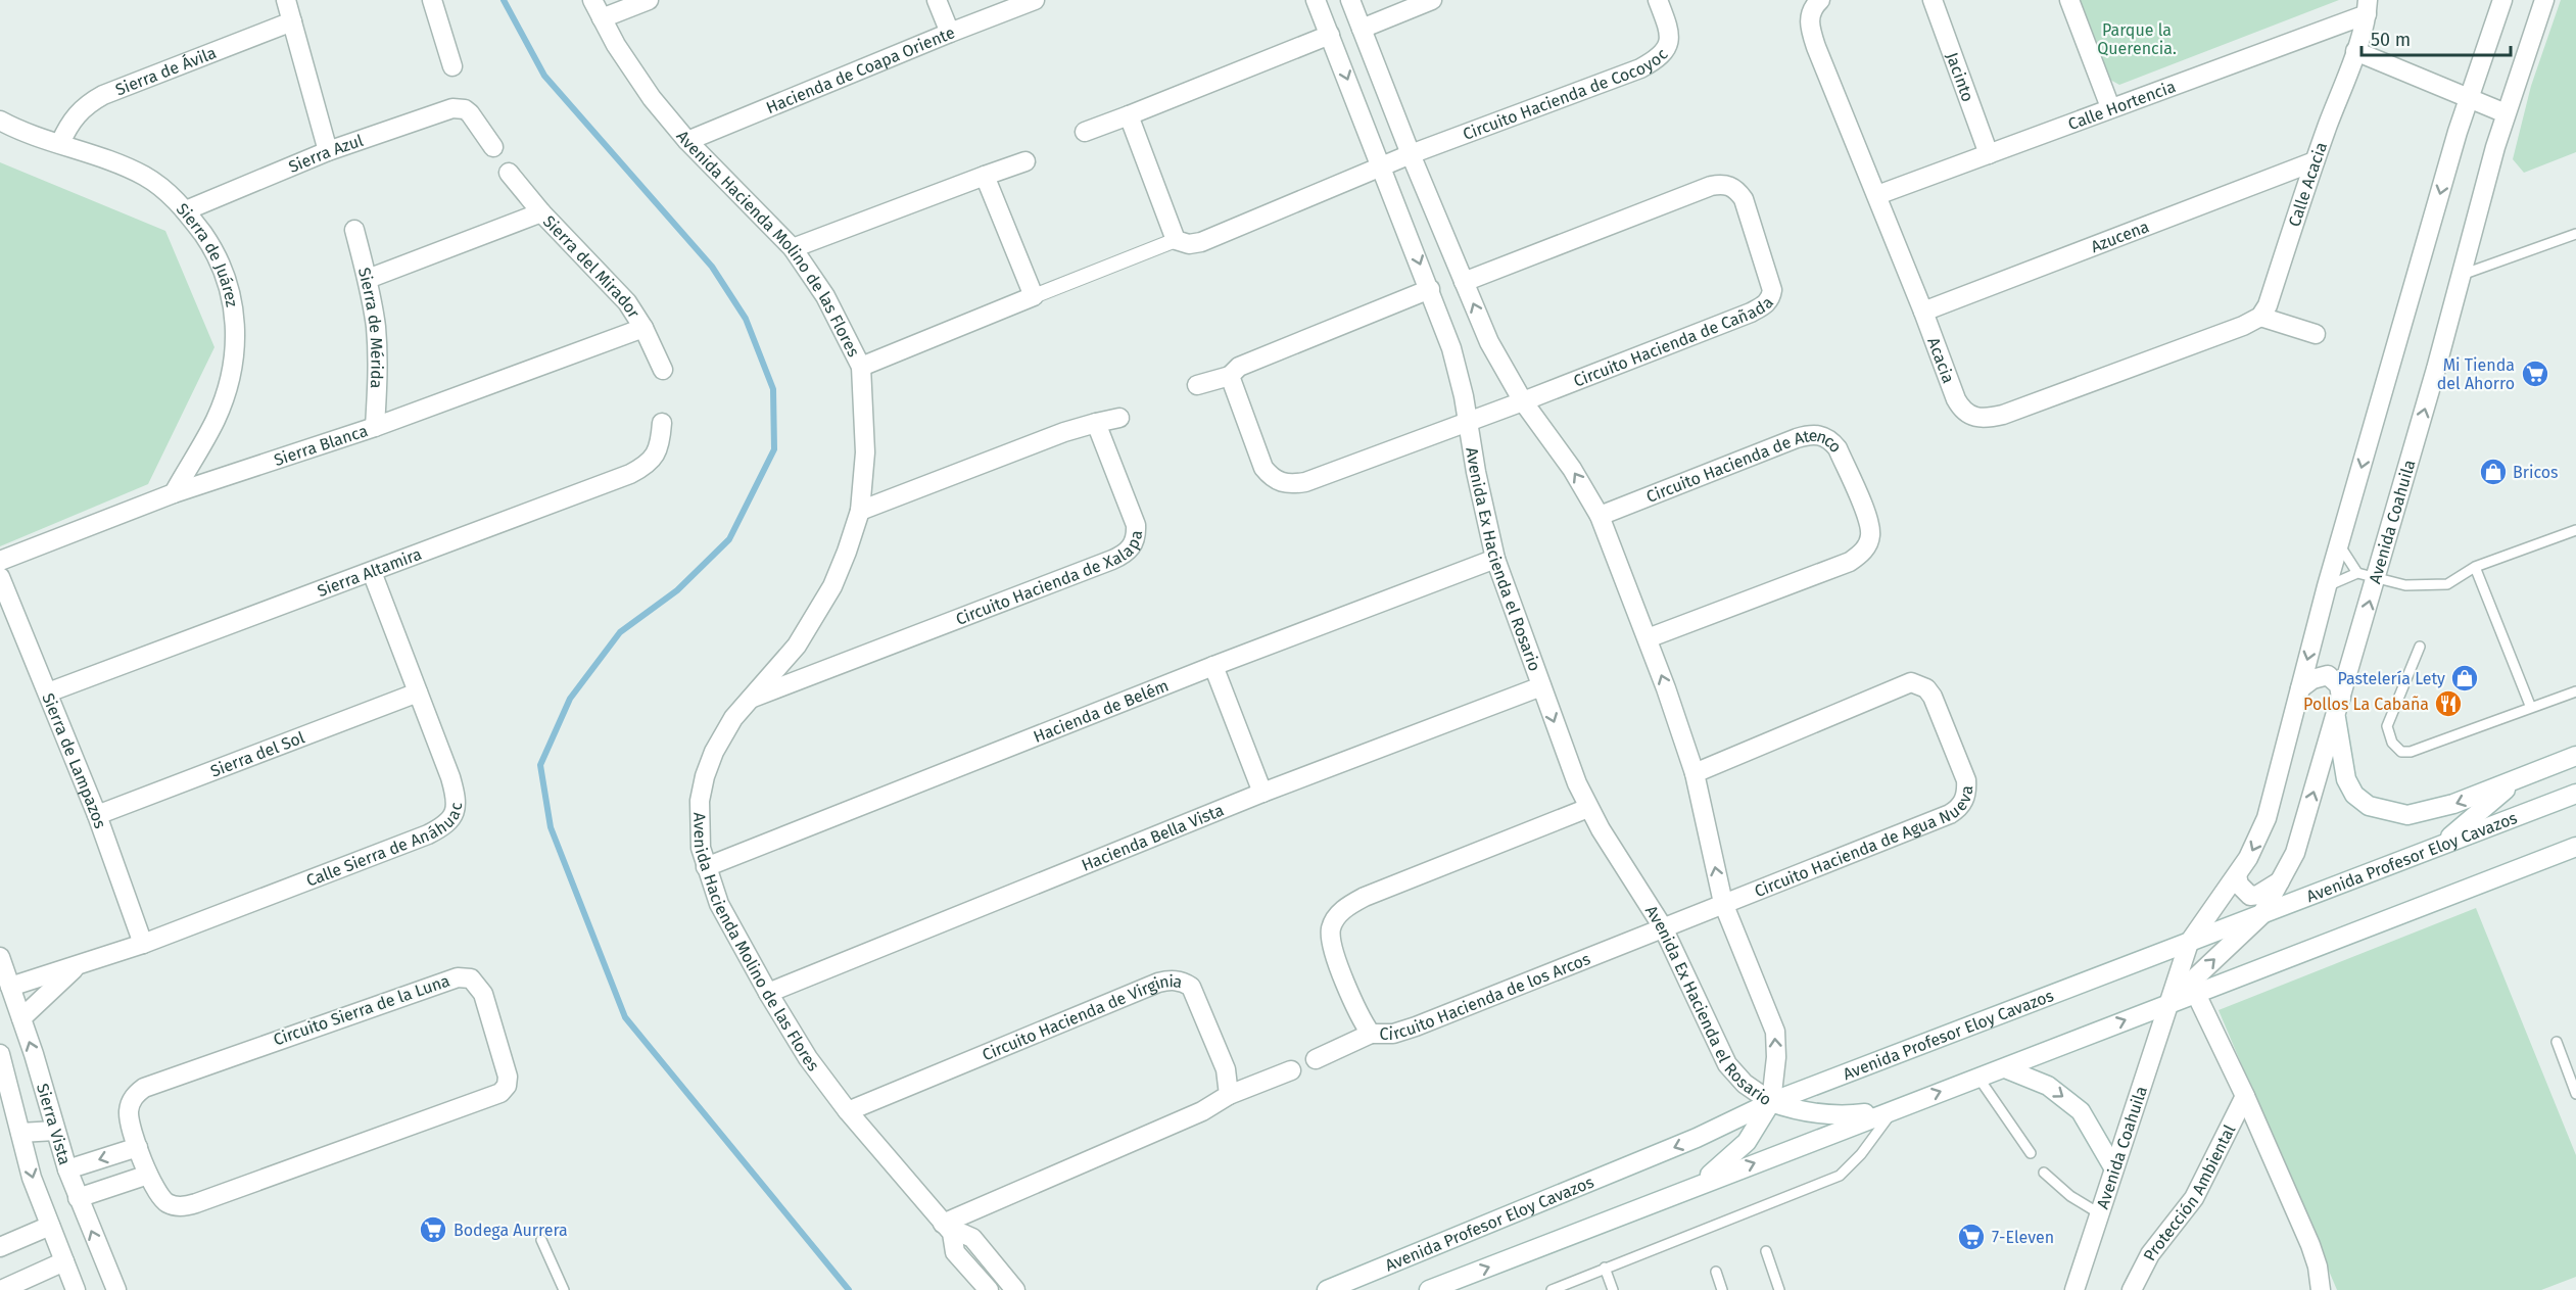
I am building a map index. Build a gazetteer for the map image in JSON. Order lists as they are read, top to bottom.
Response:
{
  "streets": {
    "street": [
      "Sierra de Ávila",
      "Hacienda de Coapa Oriente",
      "Jacinto",
      "Circuito Hacienda de Cocoyoc",
      "Calle Hortencia",
      "Sierra Azul",
      "Calle Acacia",
      "Azucena",
      "Avenida Hacienda Molino de las Flores",
      "Sierra de Juárez",
      "Sierra del Mirador",
      "Sierra de Mérida",
      "Circuito Hacienda de Cañada",
      "Acacia",
      "Sierra Blanca",
      "Circuito Hacienda de Atenco",
      "Avenida Coahuila",
      "Avenida Ex Hacienda el Rosario",
      "Sierra Altamira",
      "Circuito Hacienda de Xalapa",
      "Hacienda de Belém",
      "Sierra del Sol",
      "Sierra de Lampazos",
      "Circuito Hacienda de Agua Nueva",
      "Hacienda Bella Vista",
      "Calle Sierra de Anáhuac",
      "Avenida Profesor Eloy Cavazos",
      "Circuito Hacienda de los Arcos",
      "Circuito Sierra de la Luna",
      "Circuito Hacienda de Virginia",
      "Sierra Vista",
      "Protección Ambiental"
    ]
  },
  "crossings": [
    ["Sierra de Ávila", "Sierra de Juárez"],
    ["Hacienda de Coapa Oriente", "Avenida Hacienda Molino de las Flores"],
    ["Jacinto", "Calle Hortencia"],
    ["Circuito Hacienda de Cocoyoc", "Avenida Ex Hacienda el Rosario"],
    ["Calle Hortencia", "Acacia"],
    ["Sierra Azul", "Sierra de Juárez"],
    ["Calle Acacia", "Azucena"],
    ["Calle Acacia", "Acacia"],
    ["Azucena", "Acacia"],
    ["Avenida Hacienda Molino de las Flores", "Circuito Hacienda de Xalapa"],
    ["Avenida Hacienda Molino de las Flores", "Hacienda de Belém"],
    ["Avenida Hacienda Molino de las Flores", "Hacienda Bella Vista"],
    ["Avenida Hacienda Molino de las Flores", "Circuito Hacienda de Virginia"],
    ["Sierra de Juárez", "Sierra Blanca"],
    ["Sierra del Mirador", "Sierra Blanca"],
    ["Sierra de Mérida", "Sierra Blanca"],
    ["Circuito Hacienda de Cañada", "Avenida Ex Hacienda el Rosario"],
    ["Circuito Hacienda de Atenco", "Avenida Ex Hacienda el Rosario"],
    ["Avenida Coahuila", "Avenida Profesor Eloy Cavazos"],
    ["Avenida Ex Hacienda el Rosario", "Hacienda de Belém"],
    ["Avenida Ex Hacienda el Rosario", "Circuito Hacienda de Agua Nueva"],
    ["Avenida Ex Hacienda el Rosario", "Hacienda Bella Vista"],
    ["Avenida Ex Hacienda el Rosario", "Avenida Profesor Eloy Cavazos"],
    ["Avenida Ex Hacienda el Rosario", "Circuito Hacienda de los Arcos"],
    ["Sierra Altamira", "Sierra de Lampazos"],
    ["Sierra Altamira", "Calle Sierra de Anáhuac"],
    ["Sierra del Sol", "Sierra de Lampazos"],
    ["Sierra del Sol", "Calle Sierra de Anáhuac"],
    ["Sierra de Lampazos", "Calle Sierra de Anáhuac"],
    ["Circuito Hacienda de Agua Nueva", "Circuito Hacienda de los Arcos"],
    ["Calle Sierra de Anáhuac", "Sierra Vista"]
  ],
  "parks": ["Parque la Querencia."],
  "places": {
    "supermarket": ["Mi Tienda del Ahorro", "Bodega Aurrera", "7-Eleven"],
    "shop": ["Bricos", "Pastelería Lety"],
    "restaurant": ["Pollos La Cabaña"]
  },
  "scale_bar": "50 m"
}
